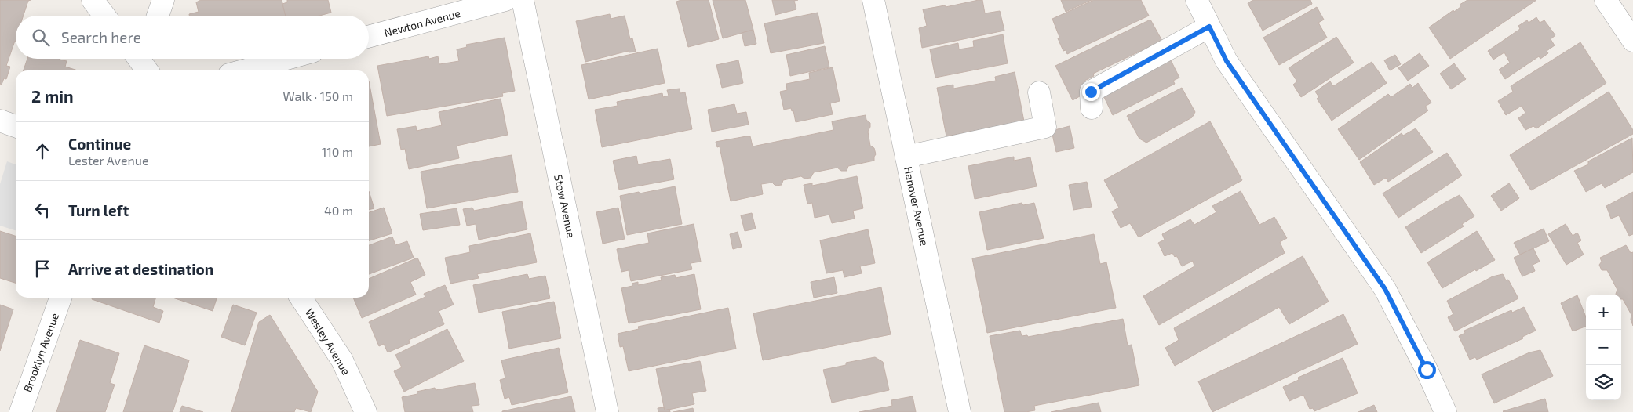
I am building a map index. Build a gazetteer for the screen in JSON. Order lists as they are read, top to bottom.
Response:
{
  "streets": {
    "street": [
      "Newton Avenue",
      "Stow Avenue",
      "Hanover Avenue",
      "Wesley Avenue",
      "Brooklyn Avenue"
    ]
  },
  "page": {
    "search": "Search here",
    "heading": ["2 min", "Walk · 150 m"],
    "list": [
      ["Continue", "Lester Avenue", "110 m"],
      ["Turn left", "40 m"],
      "Arrive at destination"
    ],
    "map_buttons": ["+", "−"]
  }
}
